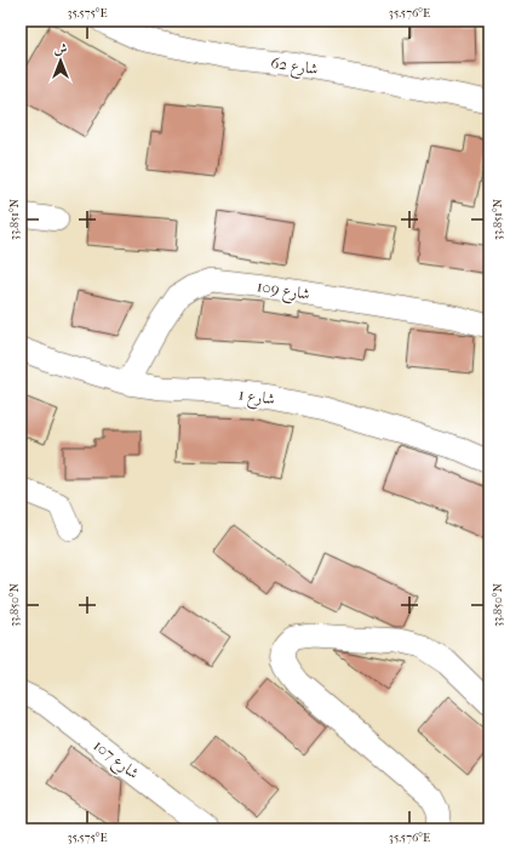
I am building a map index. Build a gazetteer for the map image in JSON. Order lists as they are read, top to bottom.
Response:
{
  "streets": {
    "street": [
      "شارع 62",
      "شارع 109",
      "شارع 1",
      "شارع 107"
    ]
  },
  "crossings": [
    ["شارع 109", "شارع 1"]
  ],
  "north": "top",
  "coordinates": [
    "35.575°E",
    "35.576°E",
    "33.851°N",
    "33.850°N"
  ]
}
